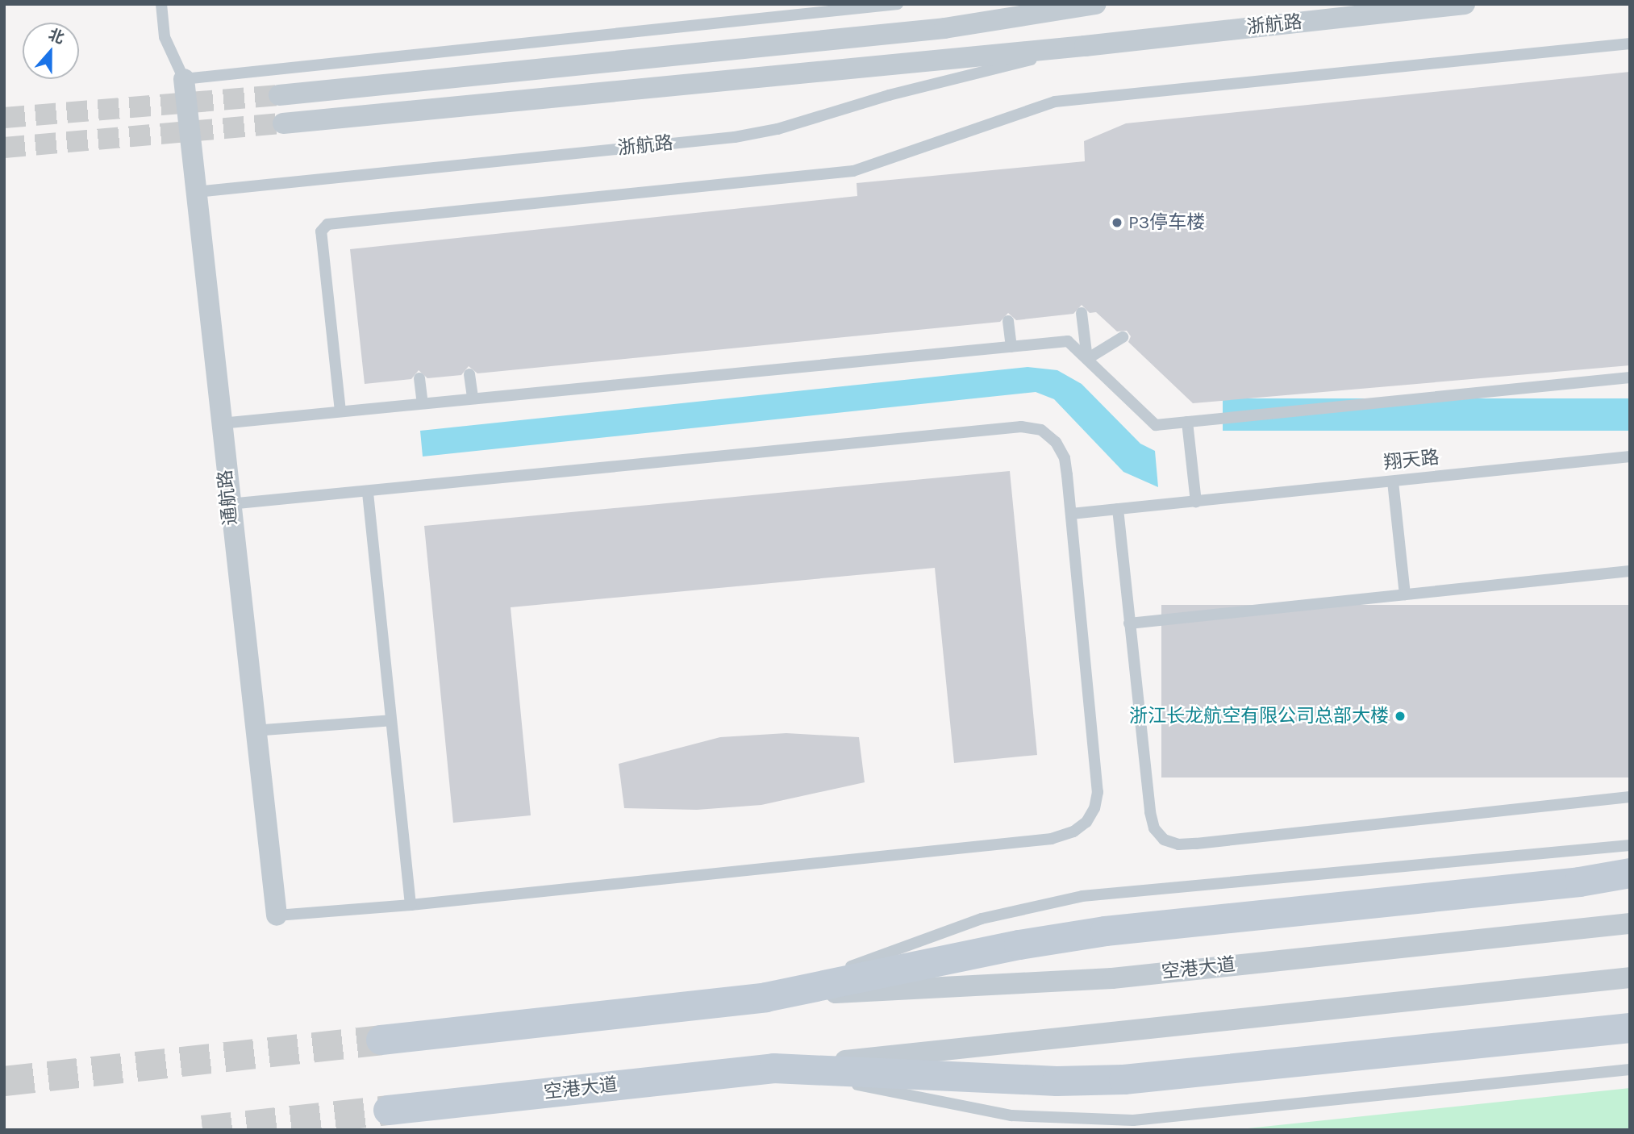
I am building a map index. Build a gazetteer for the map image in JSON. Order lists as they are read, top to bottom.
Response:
{
  "streets": {
    "main road": ["空港大道"],
    "street": ["浙航路", "通航路"],
    "lane": ["翔天路"]
  },
  "crossings": [
    ["浙航路", "通航路"]
  ],
  "places": ["P3停车楼", "浙江长龙航空有限公司总部大楼"],
  "north": "top"
}
